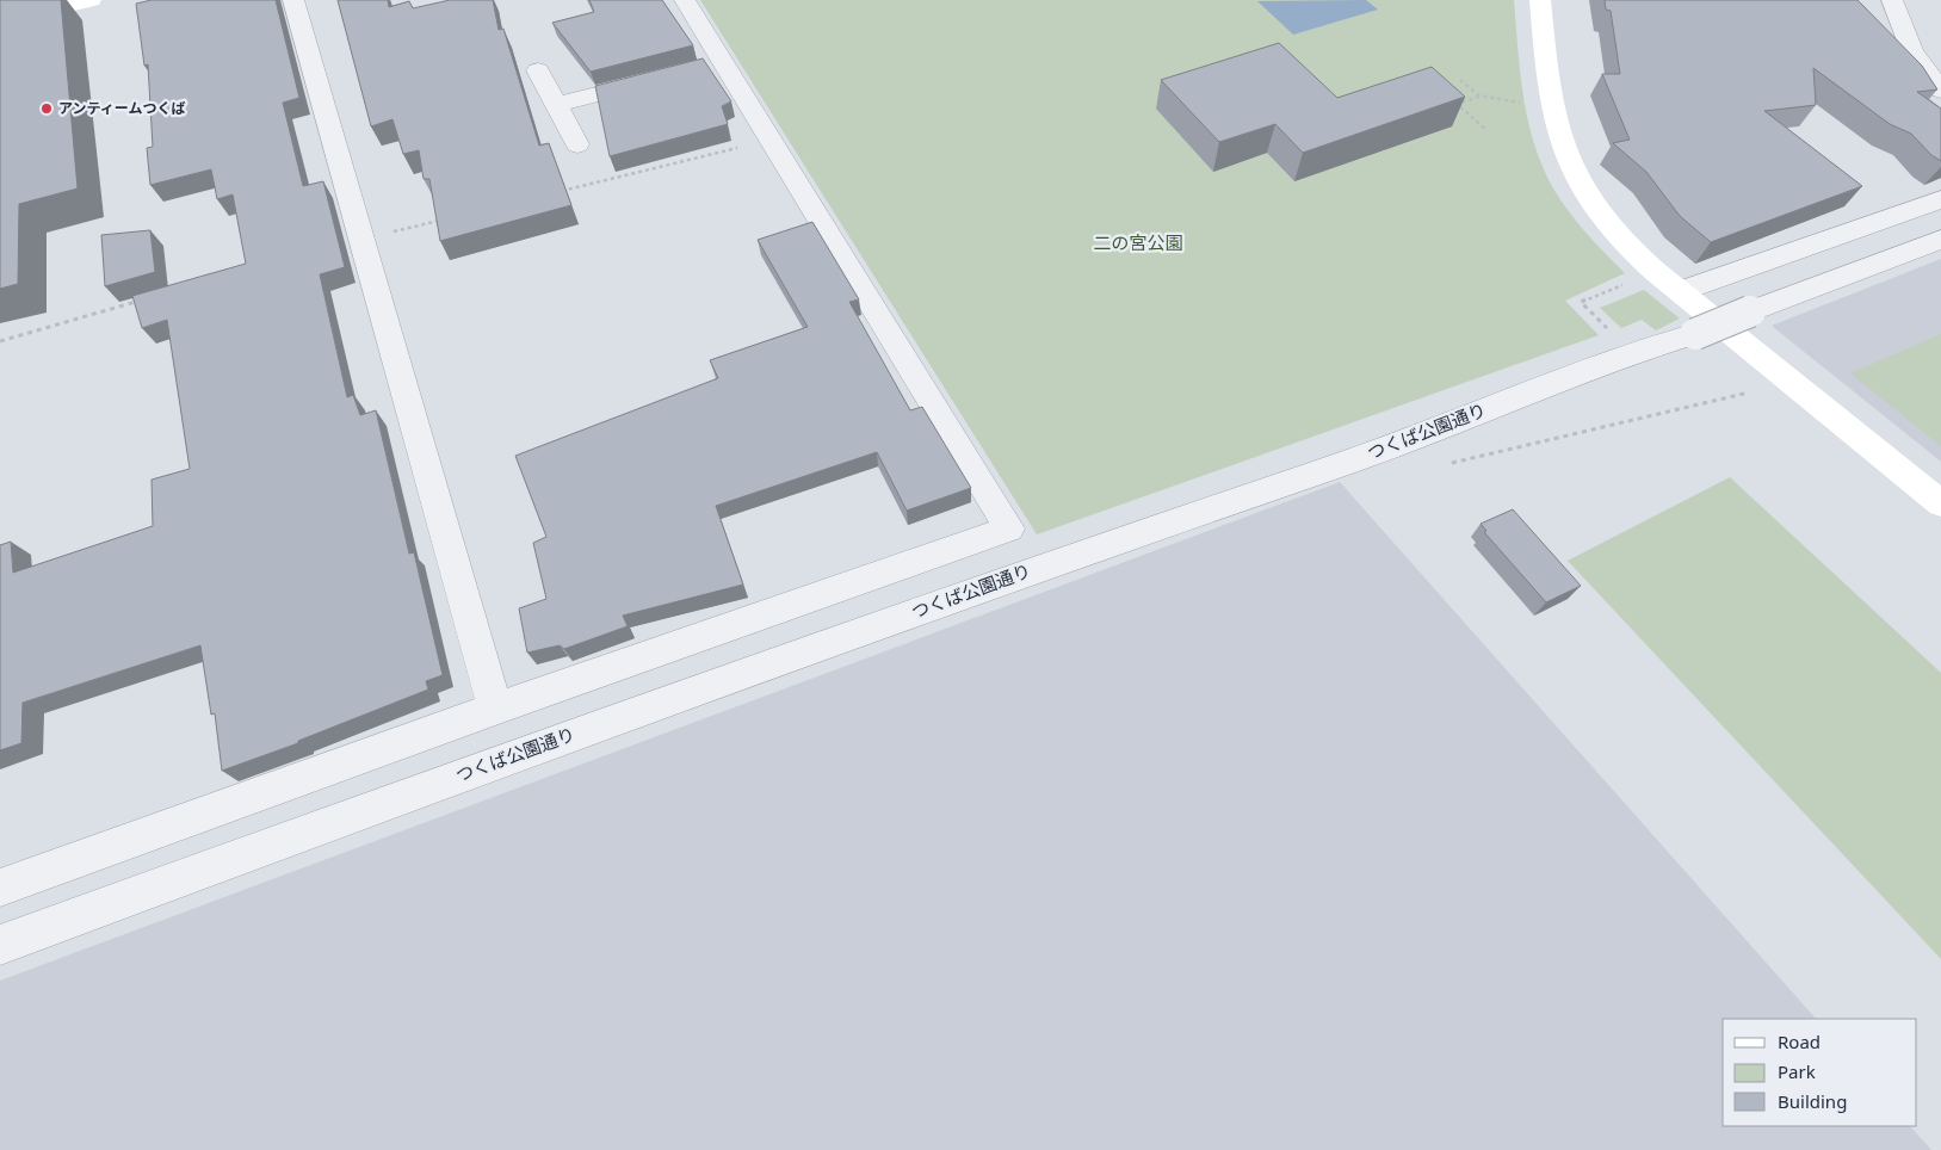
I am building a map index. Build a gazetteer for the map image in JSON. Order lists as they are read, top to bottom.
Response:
{
  "streets": {
    "street": ["つくば公園通り"]
  },
  "parks": ["二の宮公園"],
  "places": ["アンティームつくば"],
  "legend": ["Road", "Park", "Building"]
}
